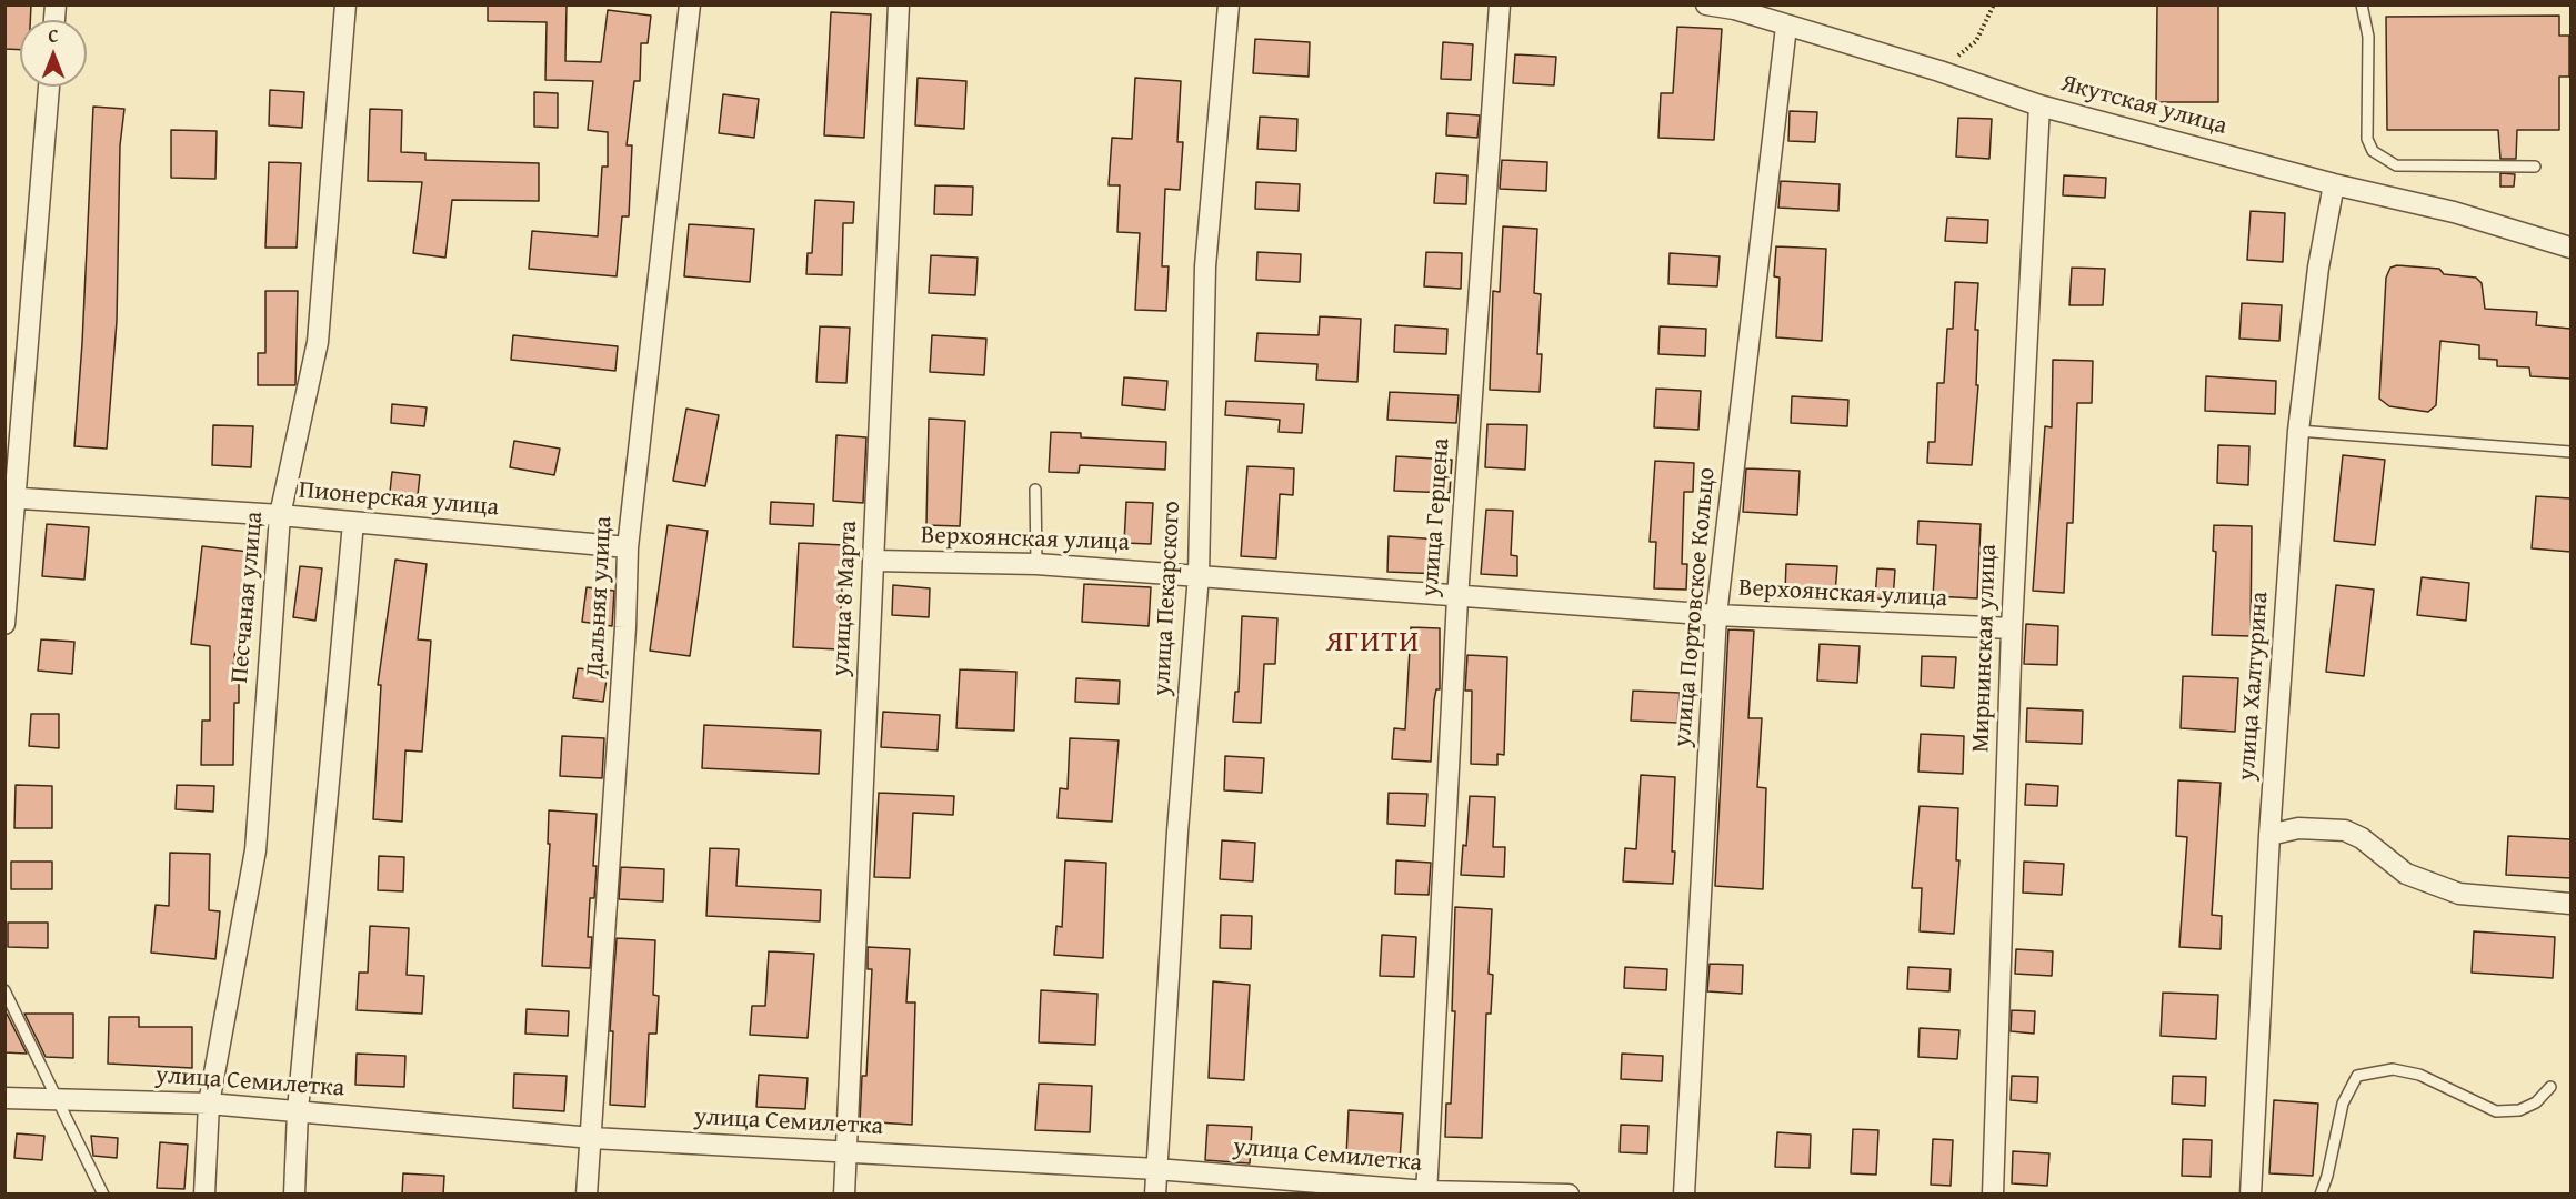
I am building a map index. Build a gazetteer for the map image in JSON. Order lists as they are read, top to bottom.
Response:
{
  "streets": {
    "street": [
      "Якутская улица",
      "Пионерская улица",
      "улица Герцена",
      "Верхоянская улица",
      "Песчаная улица",
      "Дальняя улица",
      "улица 8 Марта",
      "улица Пекарского",
      "улица Портовское Кольцо",
      "Мирнинская улица",
      "улица Халтурина",
      "улица Семилетка"
    ]
  },
  "crossings": [
    ["Якутская улица", "улица Портовское Кольцо"],
    ["Якутская улица", "Мирнинская улица"],
    ["Якутская улица", "улица Халтурина"],
    ["Пионерская улица", "Песчаная улица"],
    ["Пионерская улица", "Дальняя улица"],
    ["улица Герцена", "Верхоянская улица"],
    ["улица Герцена", "улица Семилетка"],
    ["Верхоянская улица", "улица 8 Марта"],
    ["Верхоянская улица", "улица Пекарского"],
    ["Верхоянская улица", "улица Портовское Кольцо"],
    ["Верхоянская улица", "Мирнинская улица"],
    ["Песчаная улица", "улица Семилетка"],
    ["Дальняя улица", "улица Семилетка"],
    ["улица 8 Марта", "улица Семилетка"],
    ["улица Пекарского", "улица Семилетка"]
  ],
  "districts": ["ЯГИТИ"],
  "north": "top"
}
